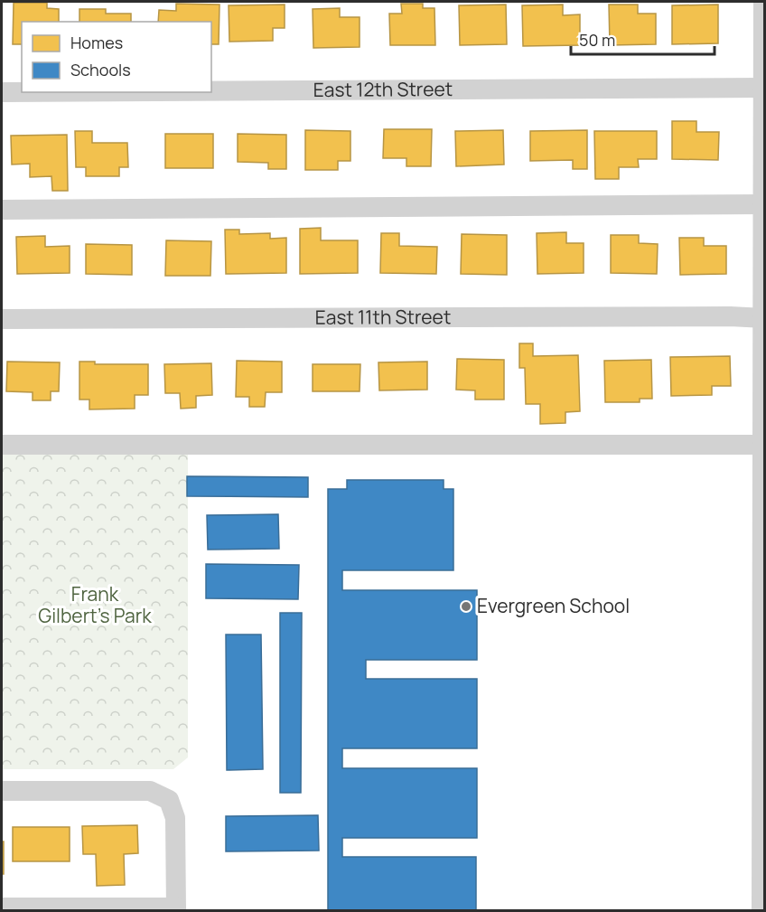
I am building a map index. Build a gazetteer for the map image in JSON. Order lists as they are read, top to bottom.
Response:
{
  "streets": {
    "street": ["East 12th Street", "East 11th Street"]
  },
  "parks": ["Frank Gilbert's Park"],
  "places": ["Evergreen School"],
  "legend": ["Homes", "Schools"],
  "scale_bar": "50 m"
}
